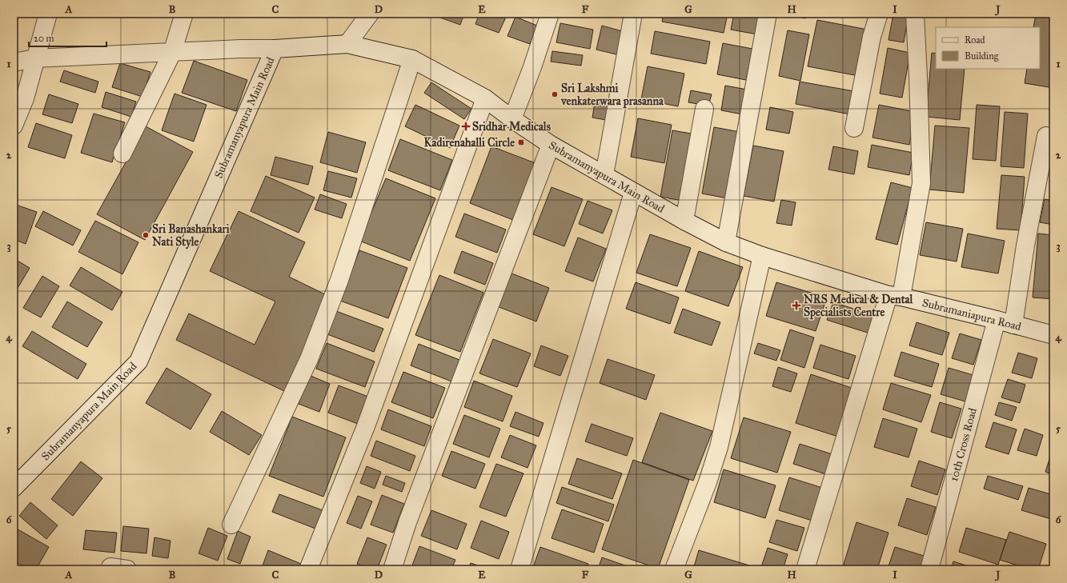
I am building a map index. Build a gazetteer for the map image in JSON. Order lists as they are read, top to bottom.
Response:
{
  "streets": {
    "street": ["Subramanyapura Main Road", "Subramaniapura Road", "10th Cross Road"]
  },
  "crossings": [
    ["Subramanyapura Main Road", "Subramaniapura Road"],
    ["Subramaniapura Road", "10th Cross Road"]
  ],
  "places": {
    "other": ["Sri Lakshmi venkaterwara prasanna", "Sri Banashankari Nati Style"],
    "health": ["Sridhar Medicals", "NRS Medical & Dental Specialists Centre"],
    "transit": ["Kadirenahalli Circle"]
  },
  "legend": ["Road", "Building"],
  "scale_bar": "20 m",
  "grid": {
    "columns": [
      "A",
      "B",
      "C",
      "D",
      "E",
      "F",
      "G",
      "H",
      "I",
      "J"
    ],
    "rows": [
      "1",
      "2",
      "3",
      "4",
      "5",
      "6"
    ]
  }
}
